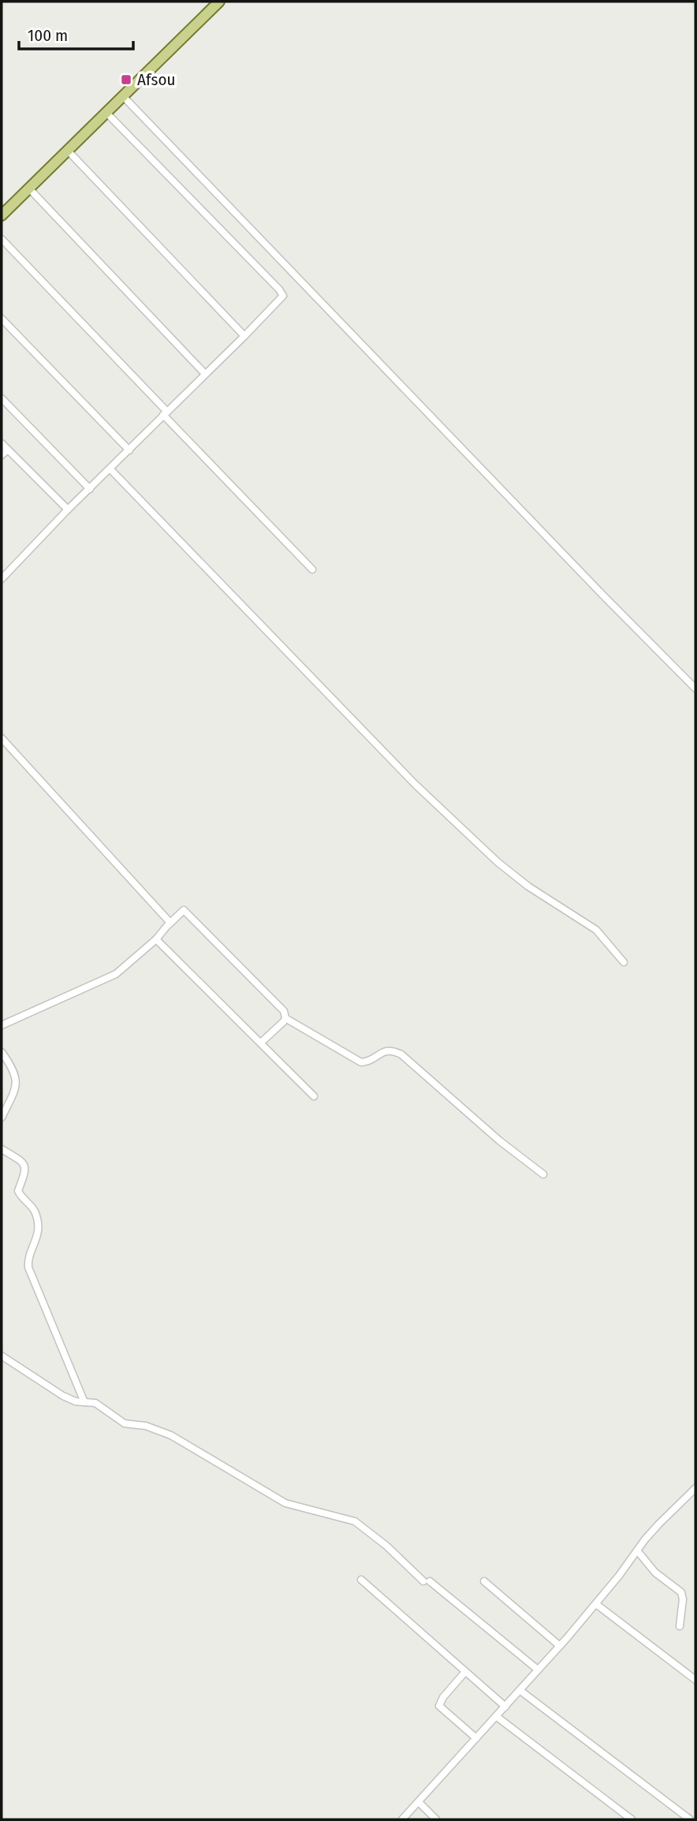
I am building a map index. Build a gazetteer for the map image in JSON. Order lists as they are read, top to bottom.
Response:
{
  "places": {
    "transit": ["Afsou"]
  },
  "scale_bar": "100 m"
}
